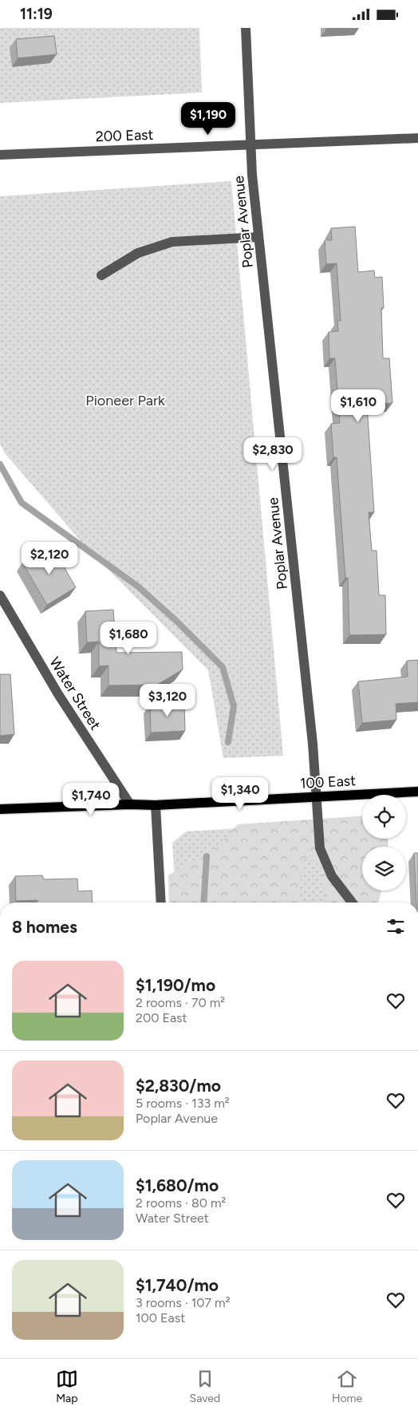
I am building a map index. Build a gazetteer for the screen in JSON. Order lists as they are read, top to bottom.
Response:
{
  "streets": {
    "main road": ["100 East"],
    "street": ["200 East", "Poplar Avenue", "Water Street"]
  },
  "crossings": [
    ["200 East", "Poplar Avenue"],
    ["Poplar Avenue", "100 East"],
    ["Water Street", "100 East"]
  ],
  "parks": ["Pioneer Park"],
  "page": {
    "status": "11:19",
    "price": [
      "$1,190",
      "$1,610",
      "$2,830",
      "$2,120",
      "$1,680",
      "$3,120",
      "$1,340",
      "$1,740"
    ],
    "heading": "8 homes",
    "list": [
      {
        "name": "$1,190/mo",
        "note": "2 rooms · 70 m² · 200 East"
      },
      {
        "name": "$2,830/mo",
        "note": "5 rooms · 133 m² · Poplar Avenue"
      },
      {
        "name": "$1,680/mo",
        "note": "2 rooms · 80 m² · Water Street"
      },
      {
        "name": "$1,740/mo",
        "note": "3 rooms · 107 m² · 100 East"
      }
    ],
    "tabs": ["Map", "Saved", "Home"]
  }
}
